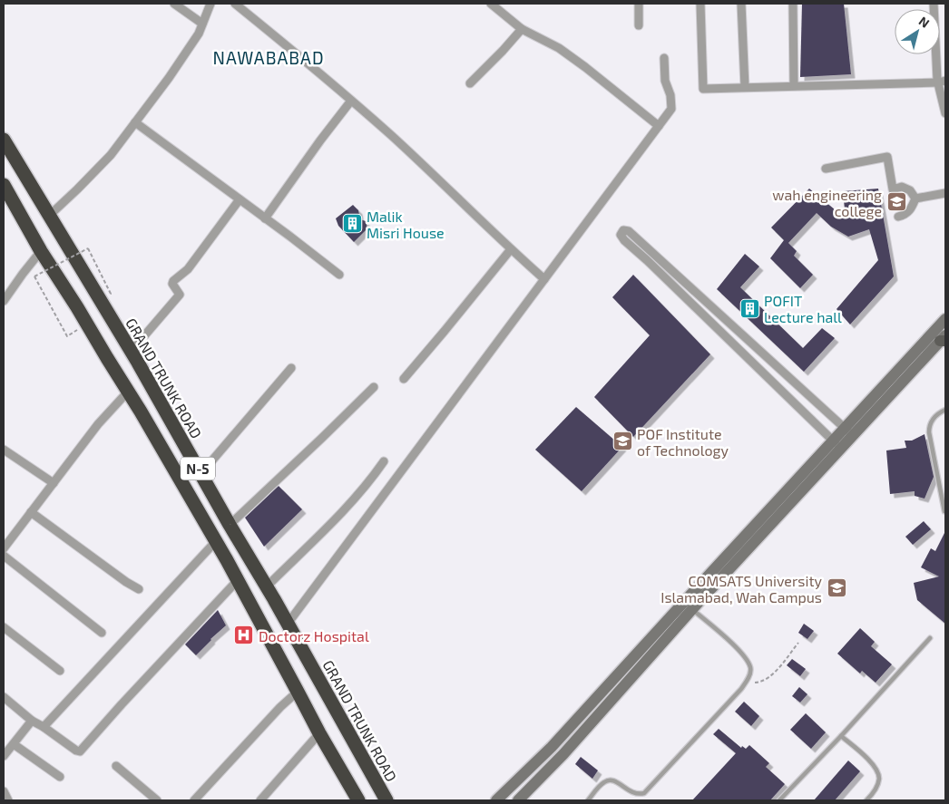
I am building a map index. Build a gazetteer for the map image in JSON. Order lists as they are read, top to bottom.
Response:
{
  "streets": {
    "highway": ["GRAND TRUNK ROAD", "N-5"]
  },
  "districts": ["NAWABABAD"],
  "places": {
    "school or university": ["wah engineering college", "POF Institute of Technology", "COMSATS University Islamabad, Wah Campus"],
    "building": ["Malik Misri House", "POFIT Lecture hall"],
    "hospital": ["Doctorz Hospital"]
  },
  "north": "top right"
}
